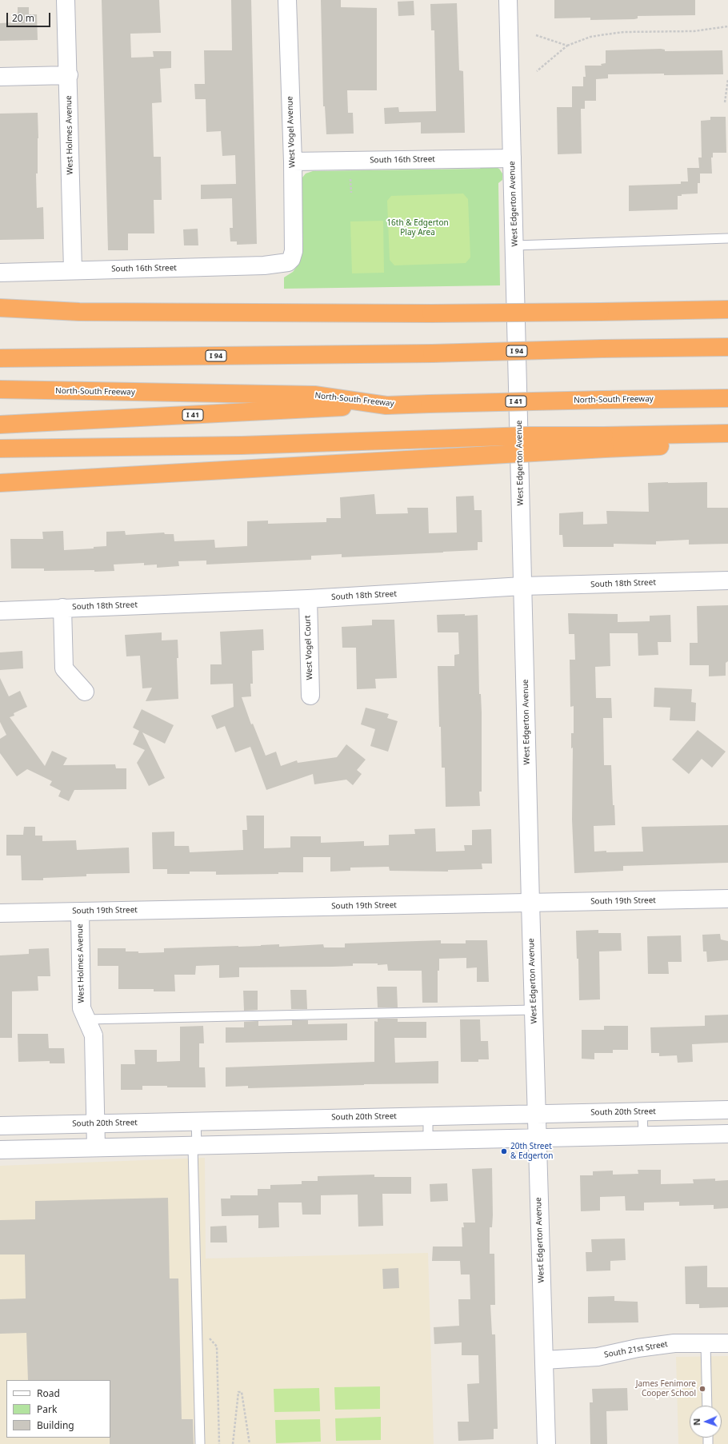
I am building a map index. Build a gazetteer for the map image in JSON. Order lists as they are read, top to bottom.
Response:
{
  "streets": {
    "highway": ["I 94", "North-South Freeway", "I 41"],
    "street": [
      "West Vogel Avenue",
      "West Holmes Avenue",
      "South 16th Street",
      "West Edgerton Avenue",
      "South 18th Street",
      "West Vogel Court",
      "South 19th Street",
      "South 20th Street",
      "South 21st Street"
    ]
  },
  "crossings": [
    ["West Vogel Avenue", "South 16th Street"],
    ["West Holmes Avenue", "South 16th Street"],
    ["West Holmes Avenue", "South 19th Street"],
    ["West Holmes Avenue", "South 20th Street"],
    ["South 16th Street", "West Edgerton Avenue"],
    ["West Edgerton Avenue", "South 18th Street"],
    ["West Edgerton Avenue", "South 19th Street"],
    ["West Edgerton Avenue", "South 20th Street"],
    ["West Edgerton Avenue", "South 21st Street"],
    ["North-South Freeway", "I 41"],
    ["South 18th Street", "West Vogel Court"]
  ],
  "parks": ["16th & Edgerton Play Area"],
  "places": ["20th Street & Edgerton", "James Fenimore Cooper School"],
  "legend": ["Road", "Park", "Building"],
  "scale_bar": "20 m",
  "north": "left"
}
